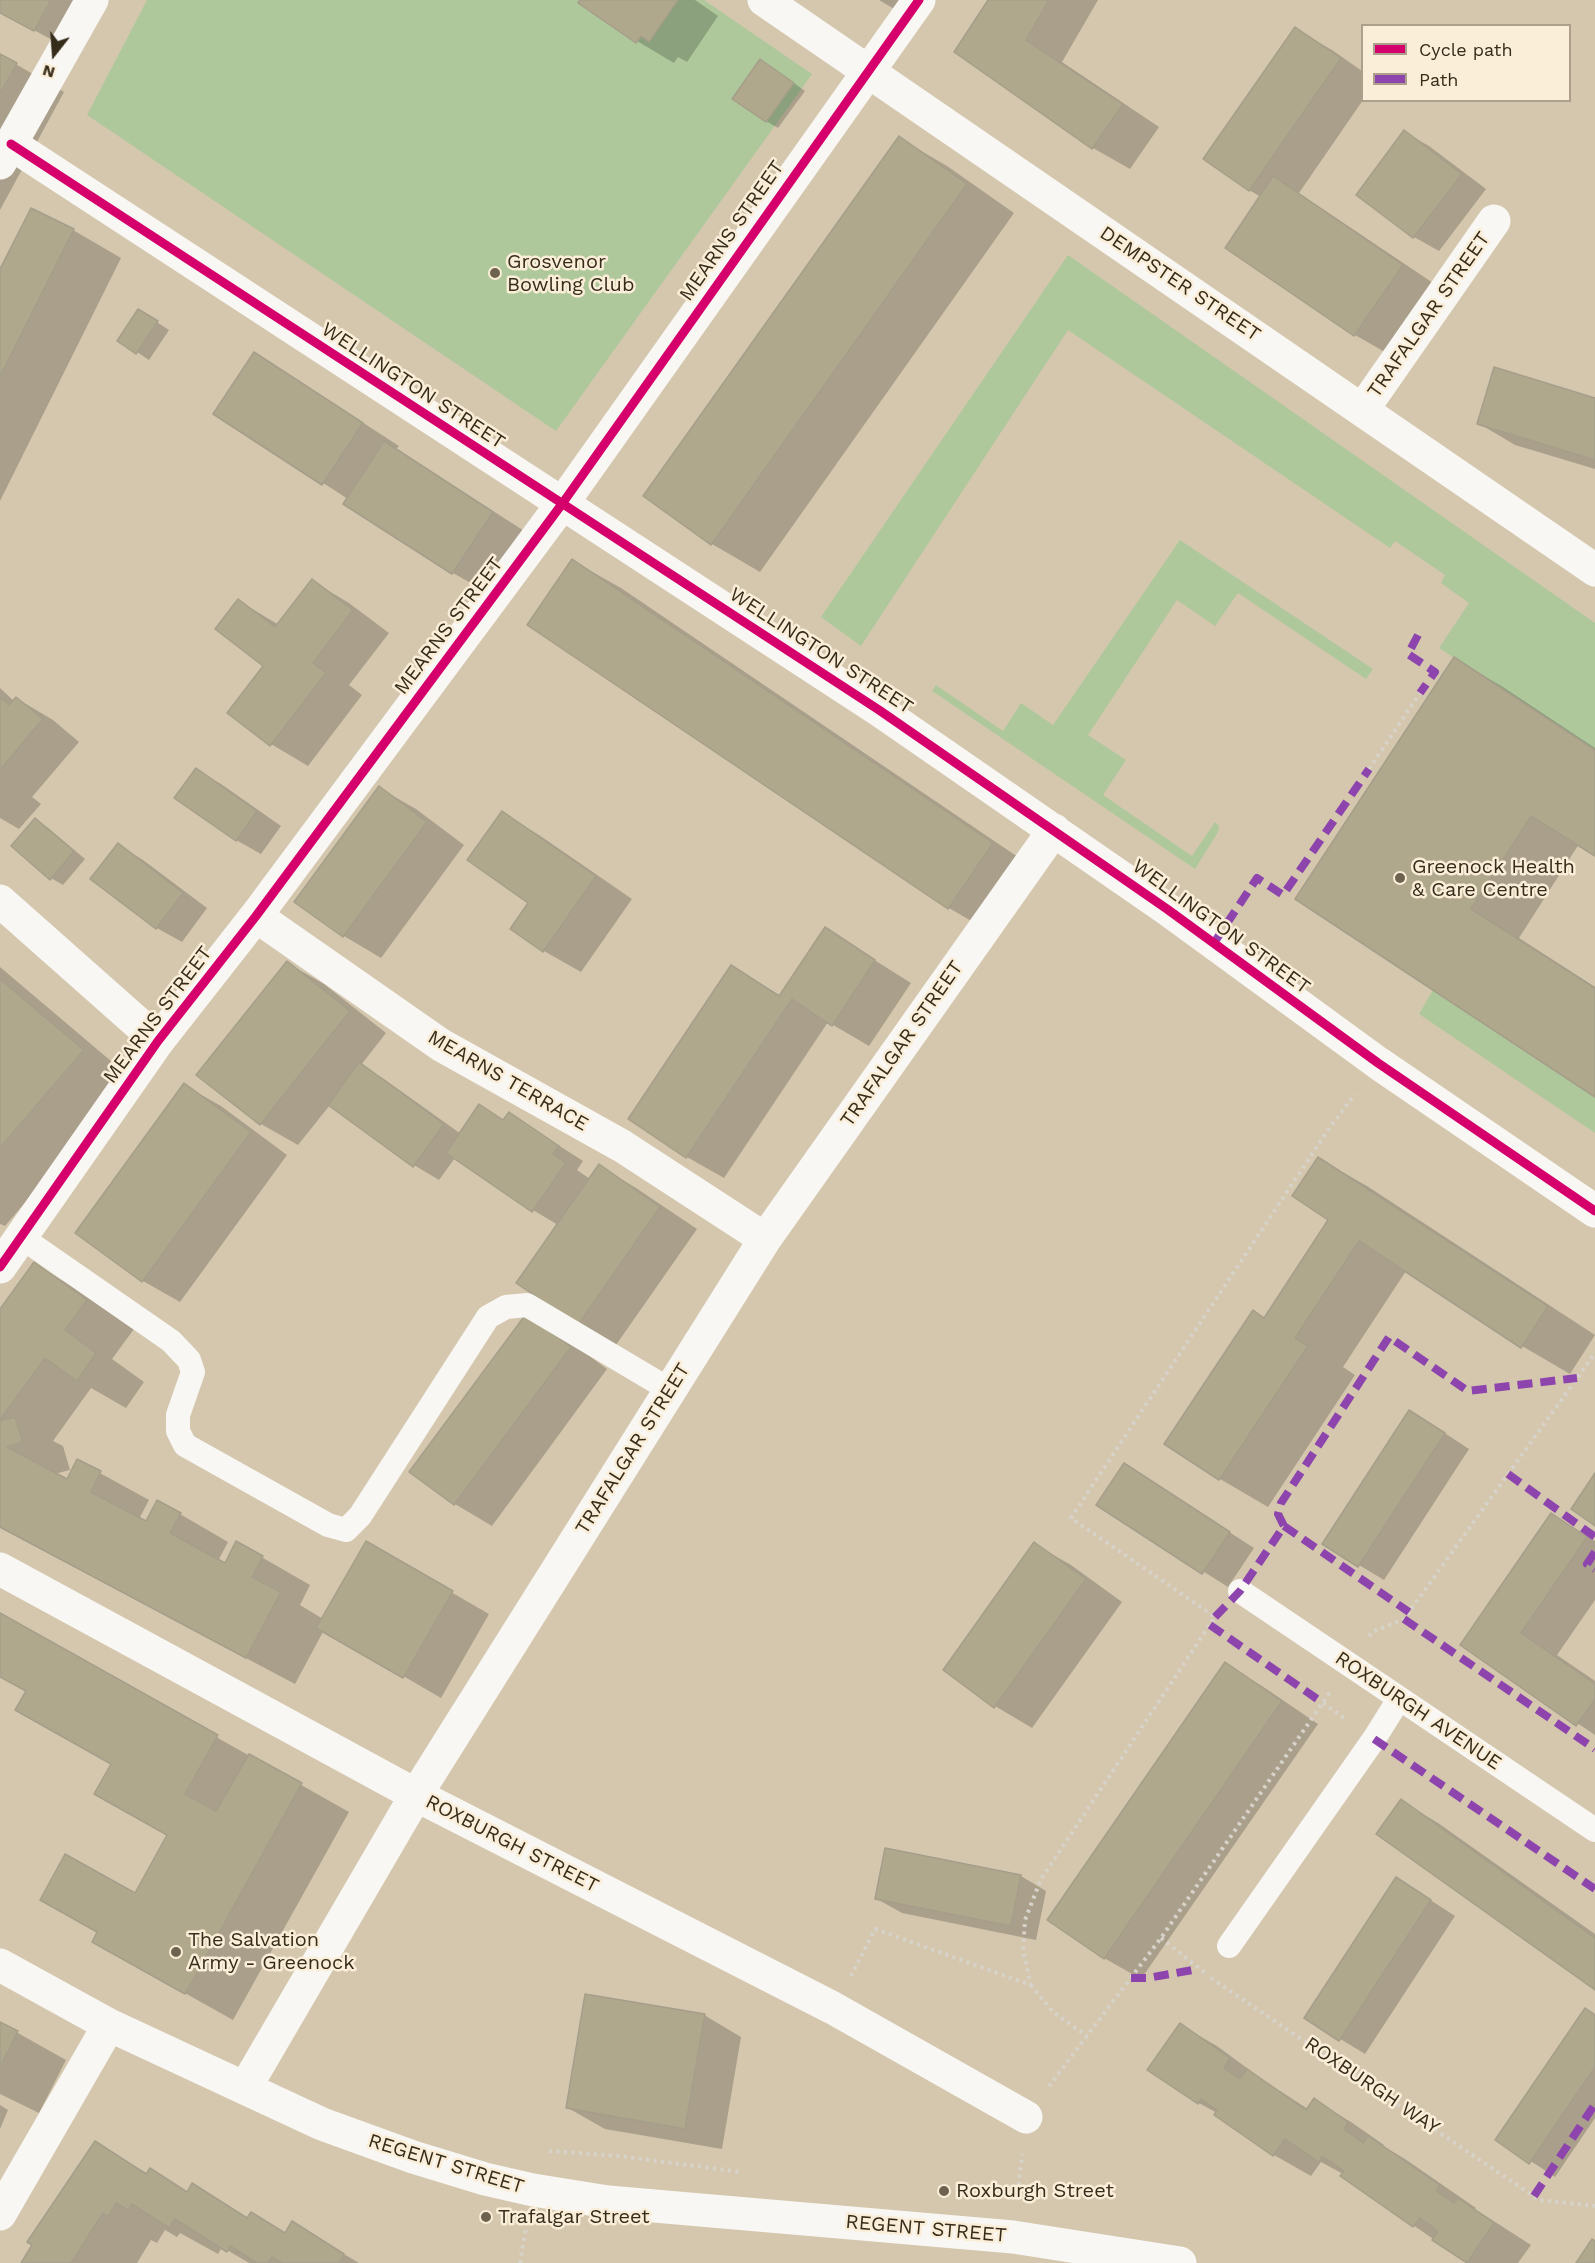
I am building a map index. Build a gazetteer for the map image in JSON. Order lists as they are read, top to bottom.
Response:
{
  "streets": {
    "street": [
      "MEARNS STREET",
      "DEMPSTER STREET",
      "TRAFALGAR STREET",
      "WELLINGTON STREET",
      "MEARNS TERRACE",
      "ROXBURGH STREET",
      "REGENT STREET"
    ],
    "lane": ["ROXBURGH AVENUE"],
    "path": ["ROXBURGH WAY"]
  },
  "crossings": [
    ["MEARNS STREET", "DEMPSTER STREET"],
    ["MEARNS STREET", "WELLINGTON STREET"],
    ["MEARNS STREET", "MEARNS TERRACE"],
    ["DEMPSTER STREET", "TRAFALGAR STREET"],
    ["TRAFALGAR STREET", "WELLINGTON STREET"],
    ["TRAFALGAR STREET", "MEARNS TERRACE"],
    ["TRAFALGAR STREET", "ROXBURGH STREET"],
    ["TRAFALGAR STREET", "REGENT STREET"]
  ],
  "places": [
    "Grosvenor Bowling Club",
    "Greenock Health & Care Centre",
    "The Salvation Army - Greenock",
    "Roxburgh Street",
    "Trafalgar Street"
  ],
  "legend": ["Cycle path", "Path"],
  "north": "bottom"
}
